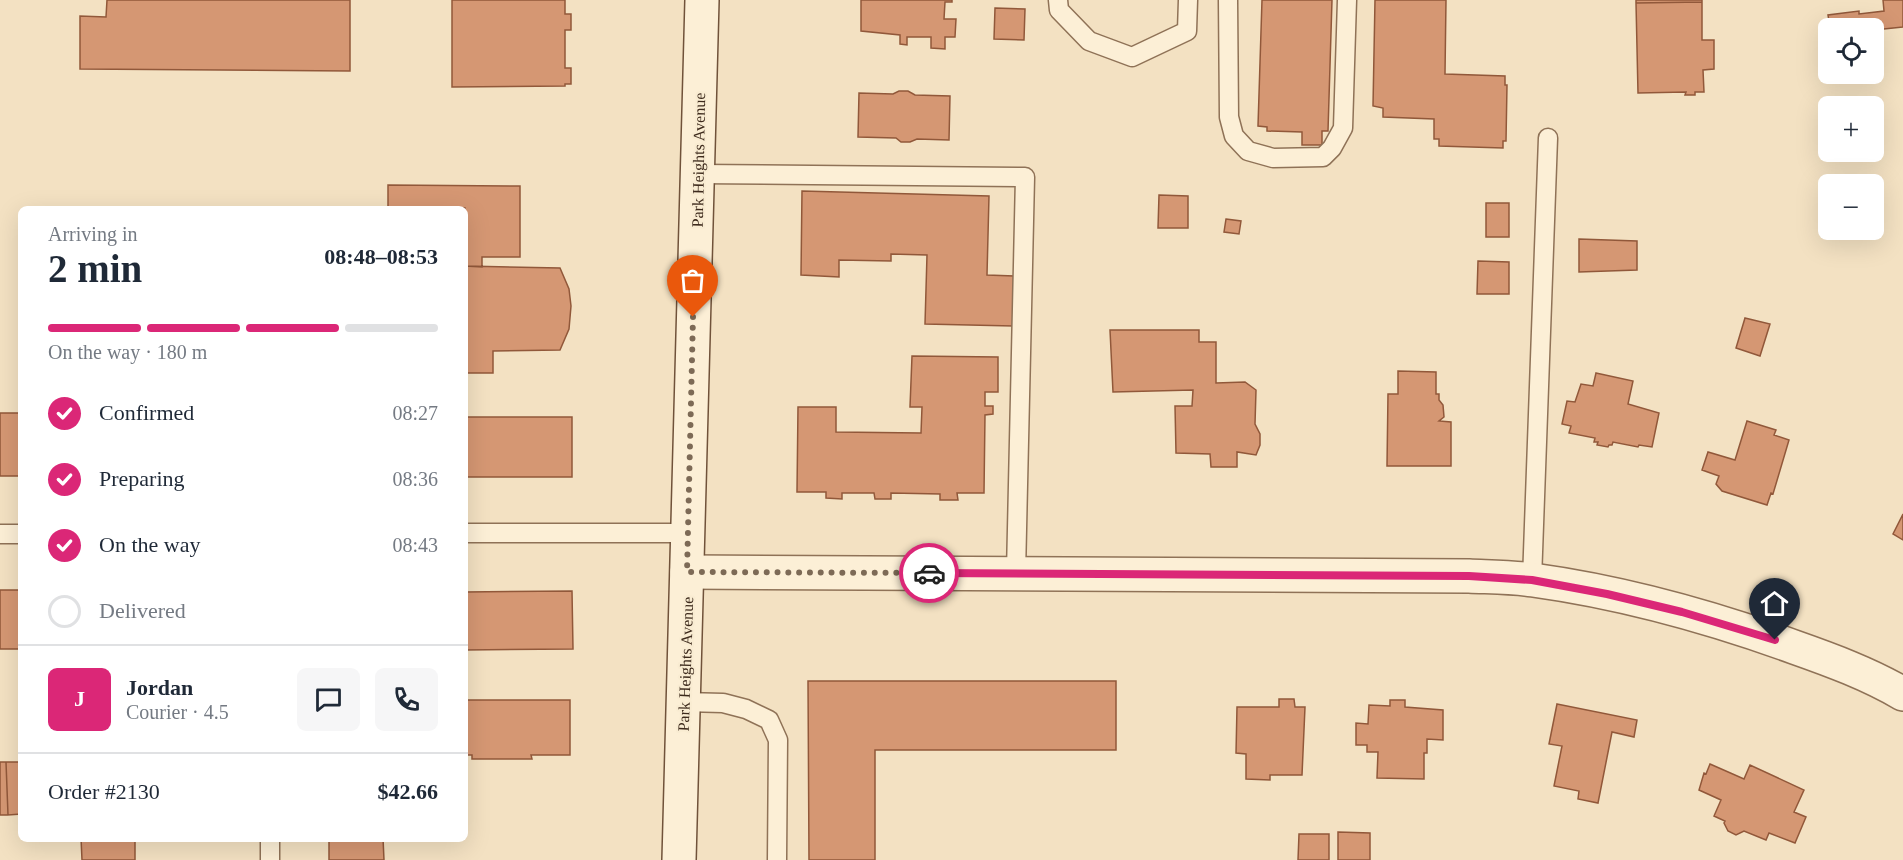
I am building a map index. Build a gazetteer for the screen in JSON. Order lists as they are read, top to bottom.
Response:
{
  "streets": {
    "street": ["Park Heights Avenue"]
  },
  "page": {
    "map_buttons": ["+", "−"],
    "heading": ["2 min", "Arriving in", "08:48–08:53"],
    "panel": [
      "Jordan",
      "Courier · 4.5",
      "Order #2130",
      "$42.66"
    ],
    "bar": "On the way · 180 m",
    "list": [
      ["Confirmed", "08:27"],
      ["Preparing", "08:36"],
      ["On the way", "08:43"],
      "Delivered"
    ],
    "round": "J"
  }
}
